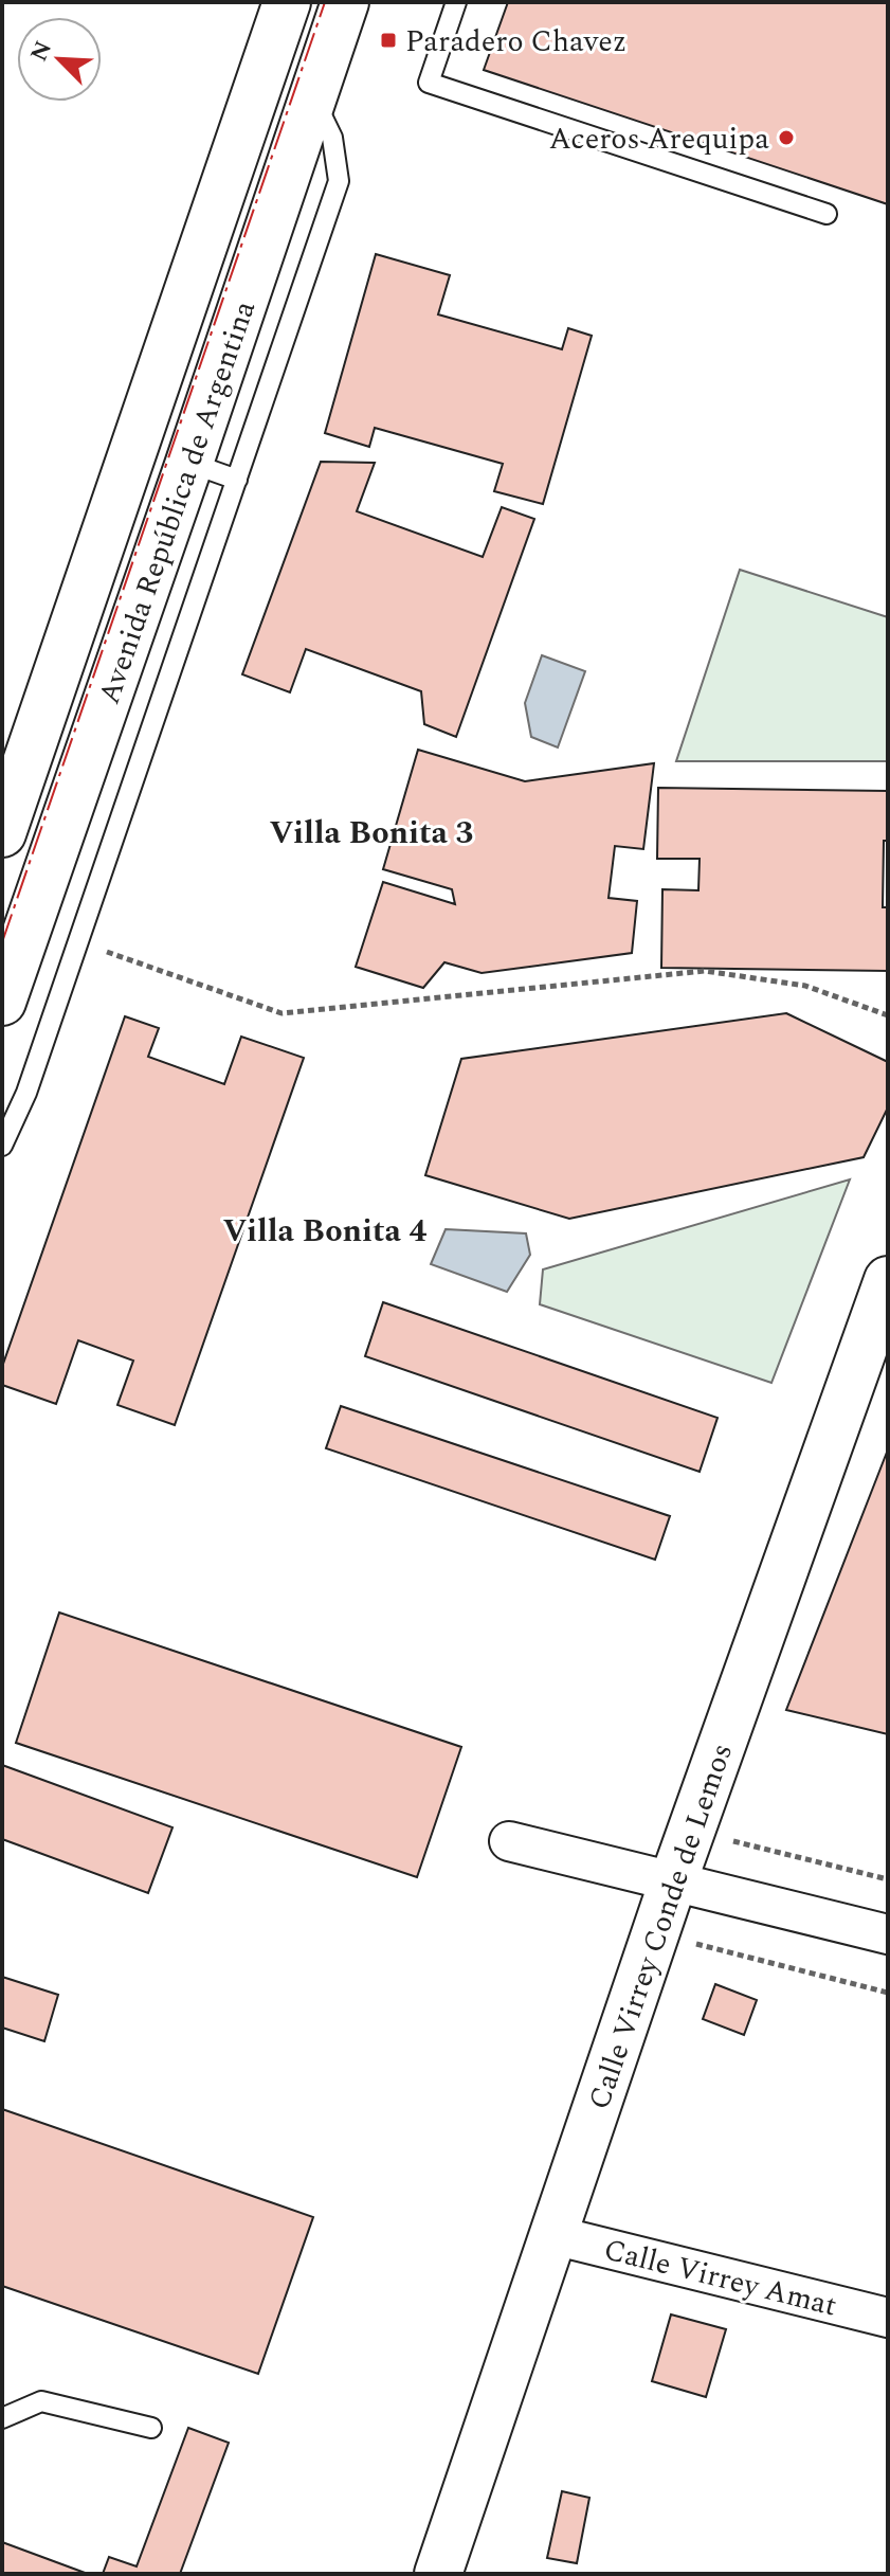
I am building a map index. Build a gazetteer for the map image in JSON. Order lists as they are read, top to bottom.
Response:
{
  "streets": {
    "main road": ["Avenida República de Argentina", "Calle Virrey Conde de Lemos"],
    "street": ["Calle Virrey Amat"]
  },
  "crossings": [
    ["Calle Virrey Conde de Lemos", "Calle Virrey Amat"]
  ],
  "districts": ["Villa Bonita 3", "Villa Bonita 4"],
  "places": {
    "transit": ["Paradero Chavez"],
    "other": ["Aceros Arequipa"]
  },
  "north": "top left"
}
